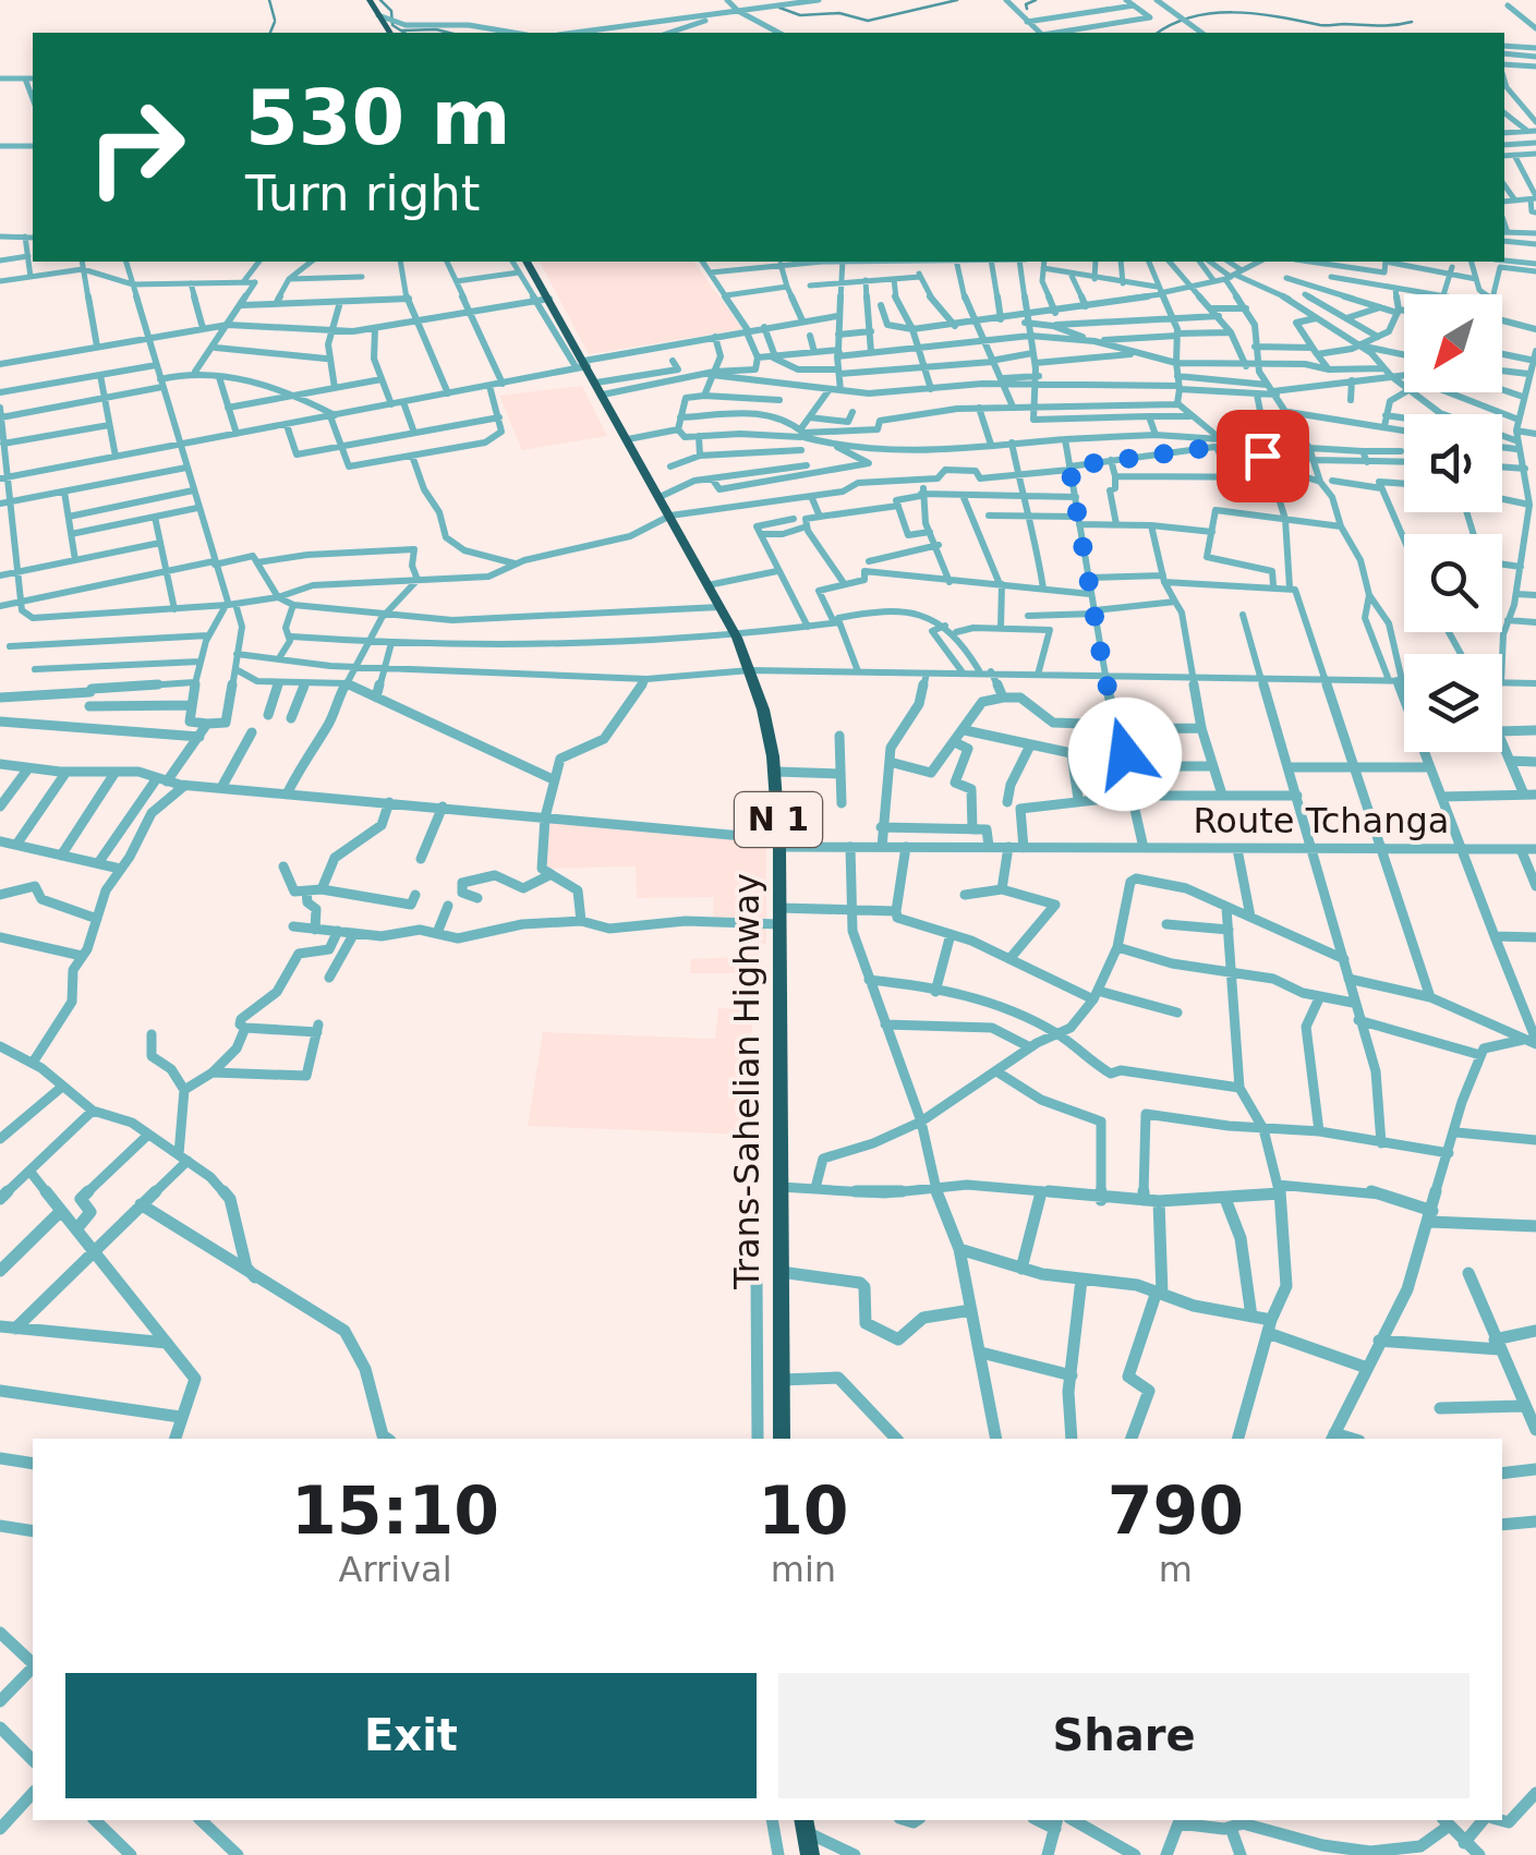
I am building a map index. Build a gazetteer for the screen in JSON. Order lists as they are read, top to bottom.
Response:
{
  "streets": {
    "highway": ["N 1", "Trans-Sahelian Highway"],
    "street": ["Route Tchanga"]
  },
  "crossings": [
    ["Route Tchanga", "Trans-Sahelian Highway"]
  ],
  "north": "bottom left",
  "page": {
    "turn": ["530 m", "Turn right"],
    "eta": [
      "15:10",
      "Arrival",
      "10",
      "min",
      "790",
      "m"
    ],
    "buttons": ["Exit", "Share"]
  }
}
